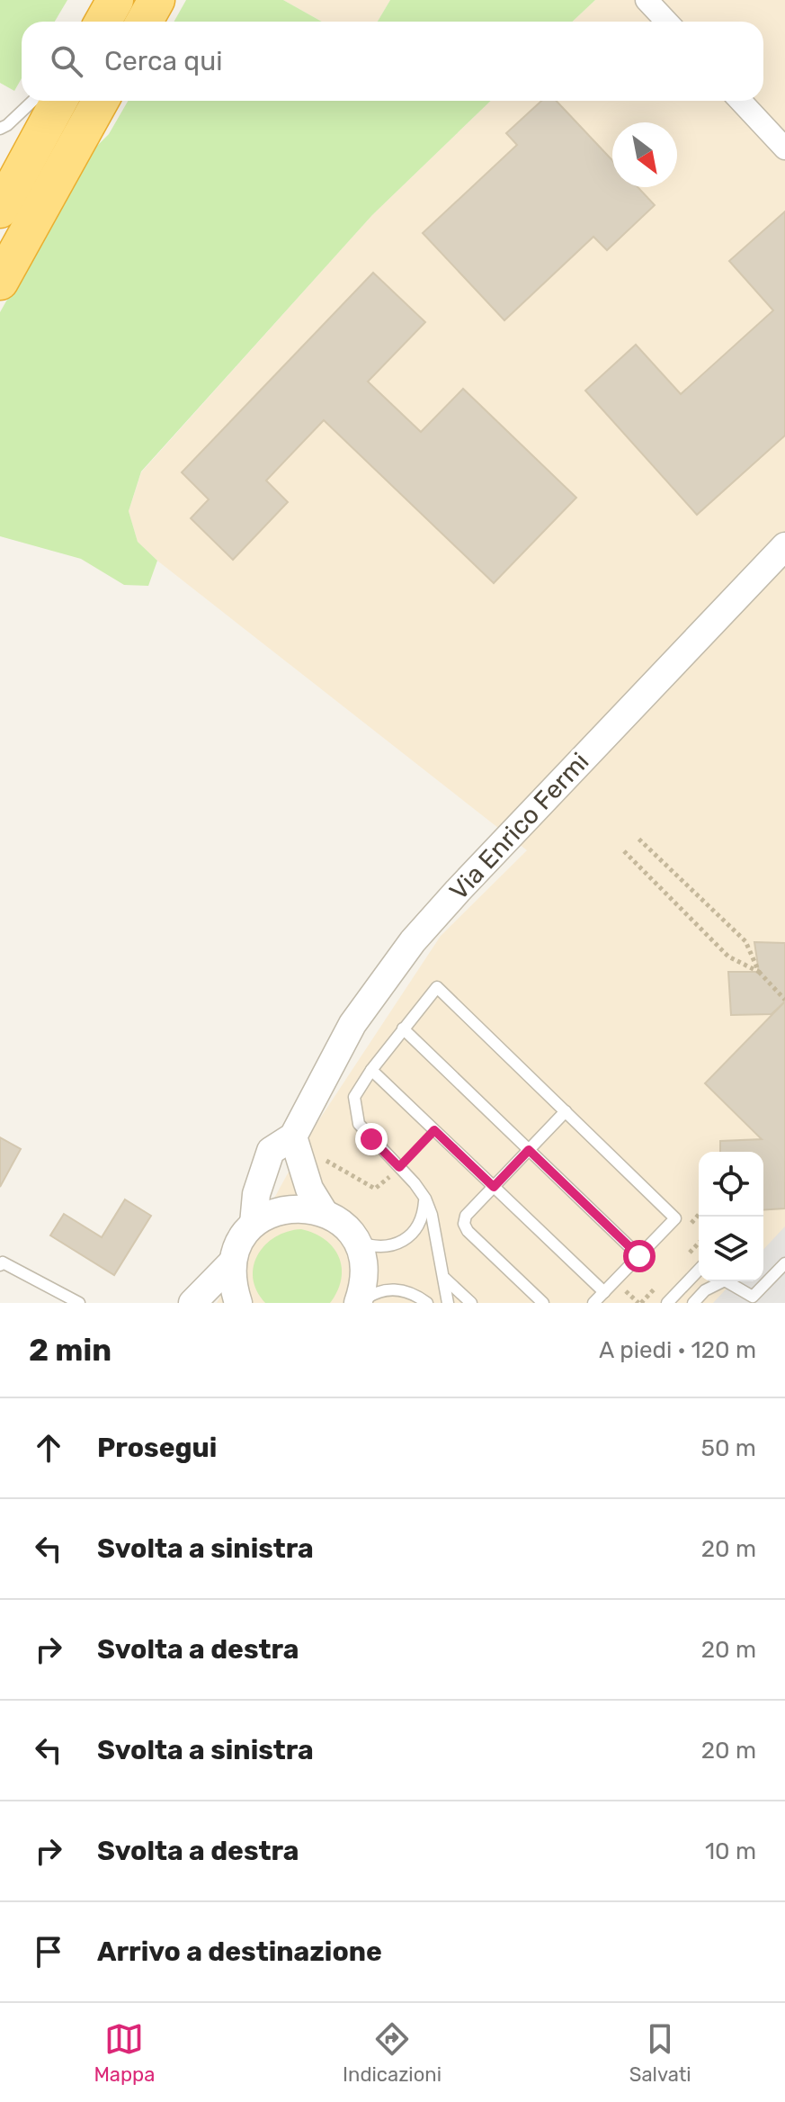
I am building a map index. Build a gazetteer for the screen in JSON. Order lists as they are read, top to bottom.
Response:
{
  "streets": {
    "street": ["Via Enrico Fermi"]
  },
  "north": "bottom right",
  "page": {
    "search": "Cerca qui",
    "heading": ["2 min", "A piedi · 120 m"],
    "list": [
      ["Prosegui", "50 m"],
      ["Svolta a sinistra", "20 m"],
      ["Svolta a destra", "20 m"],
      ["Svolta a sinistra", "20 m"],
      ["Svolta a destra", "10 m"],
      "Arrivo a destinazione"
    ],
    "nav": ["Mappa", "Indicazioni", "Salvati"]
  }
}
